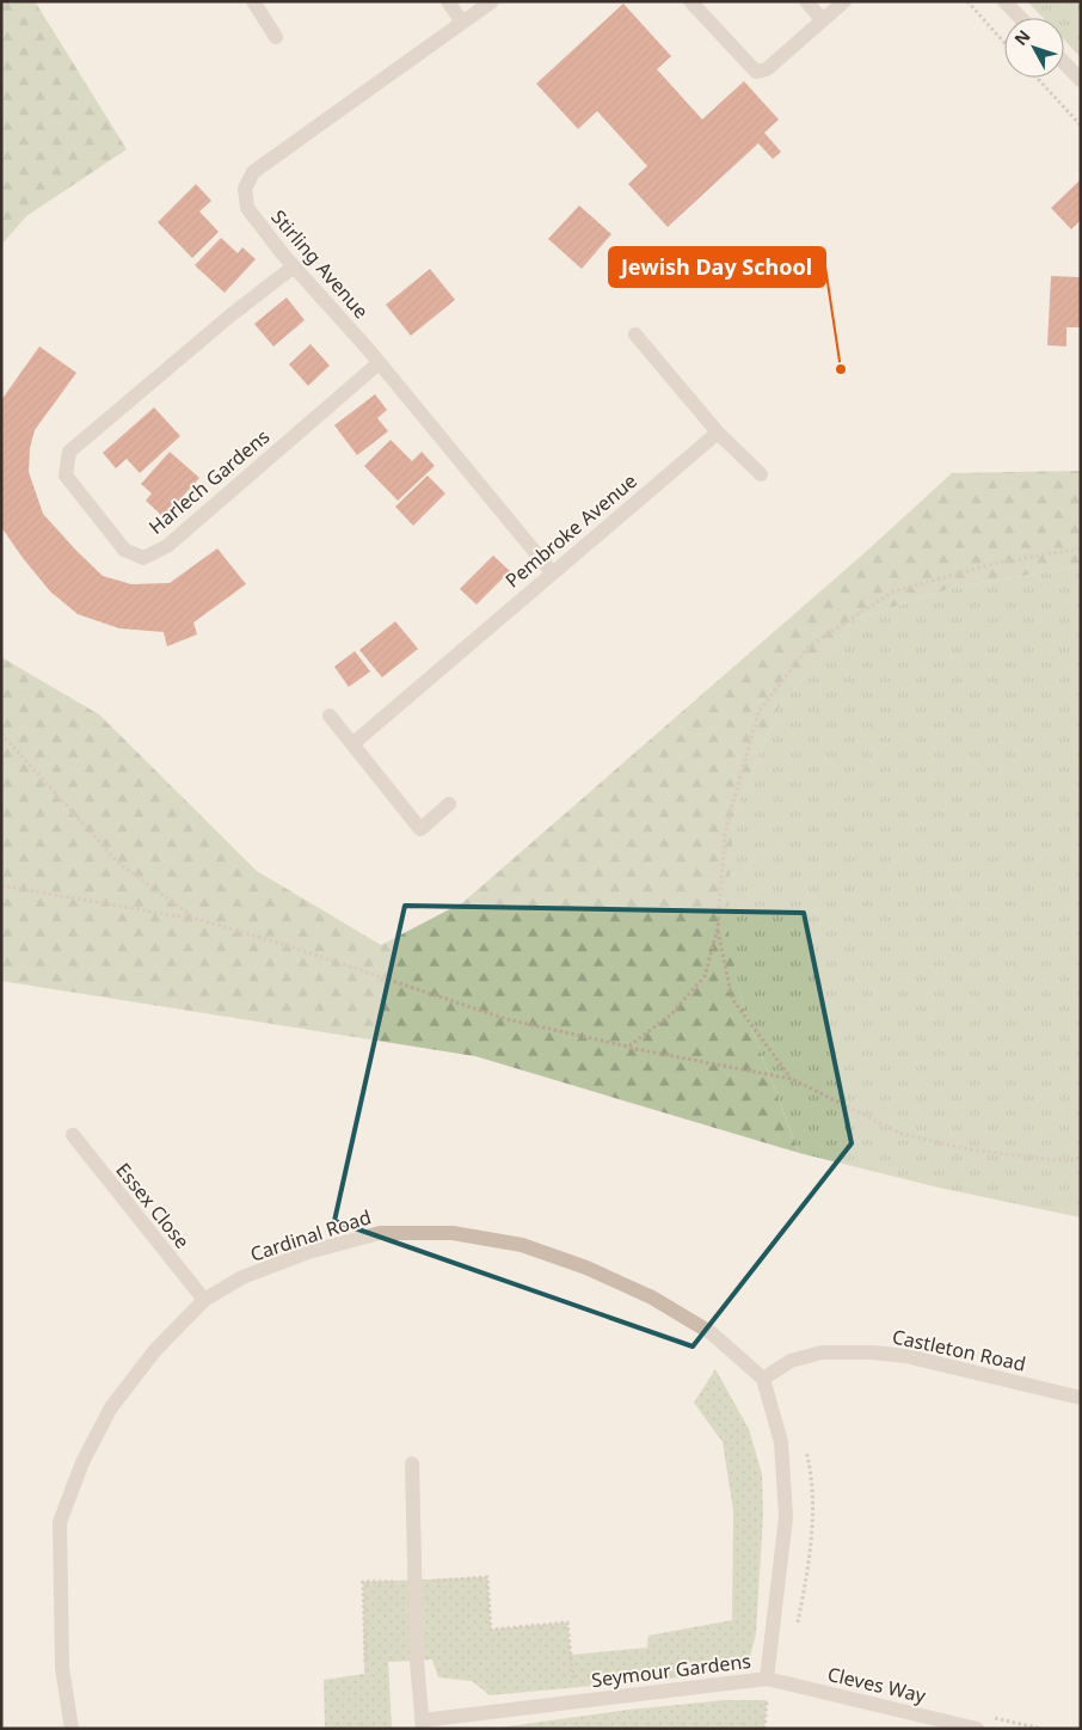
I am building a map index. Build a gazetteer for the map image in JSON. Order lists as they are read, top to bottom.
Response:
{
  "streets": {
    "street": [
      "Stirling Avenue",
      "Harlech Gardens",
      "Pembroke Avenue",
      "Essex Close",
      "Cardinal Road",
      "Castleton Road",
      "Seymour Gardens",
      "Cleves Way"
    ]
  },
  "crossings": [
    ["Stirling Avenue", "Harlech Gardens"],
    ["Stirling Avenue", "Pembroke Avenue"],
    ["Essex Close", "Cardinal Road"],
    ["Cardinal Road", "Castleton Road"],
    ["Cardinal Road", "Seymour Gardens"],
    ["Castleton Road", "Seymour Gardens"],
    ["Seymour Gardens", "Cleves Way"]
  ],
  "places": ["Jewish Day School"],
  "north": "top left"
}
